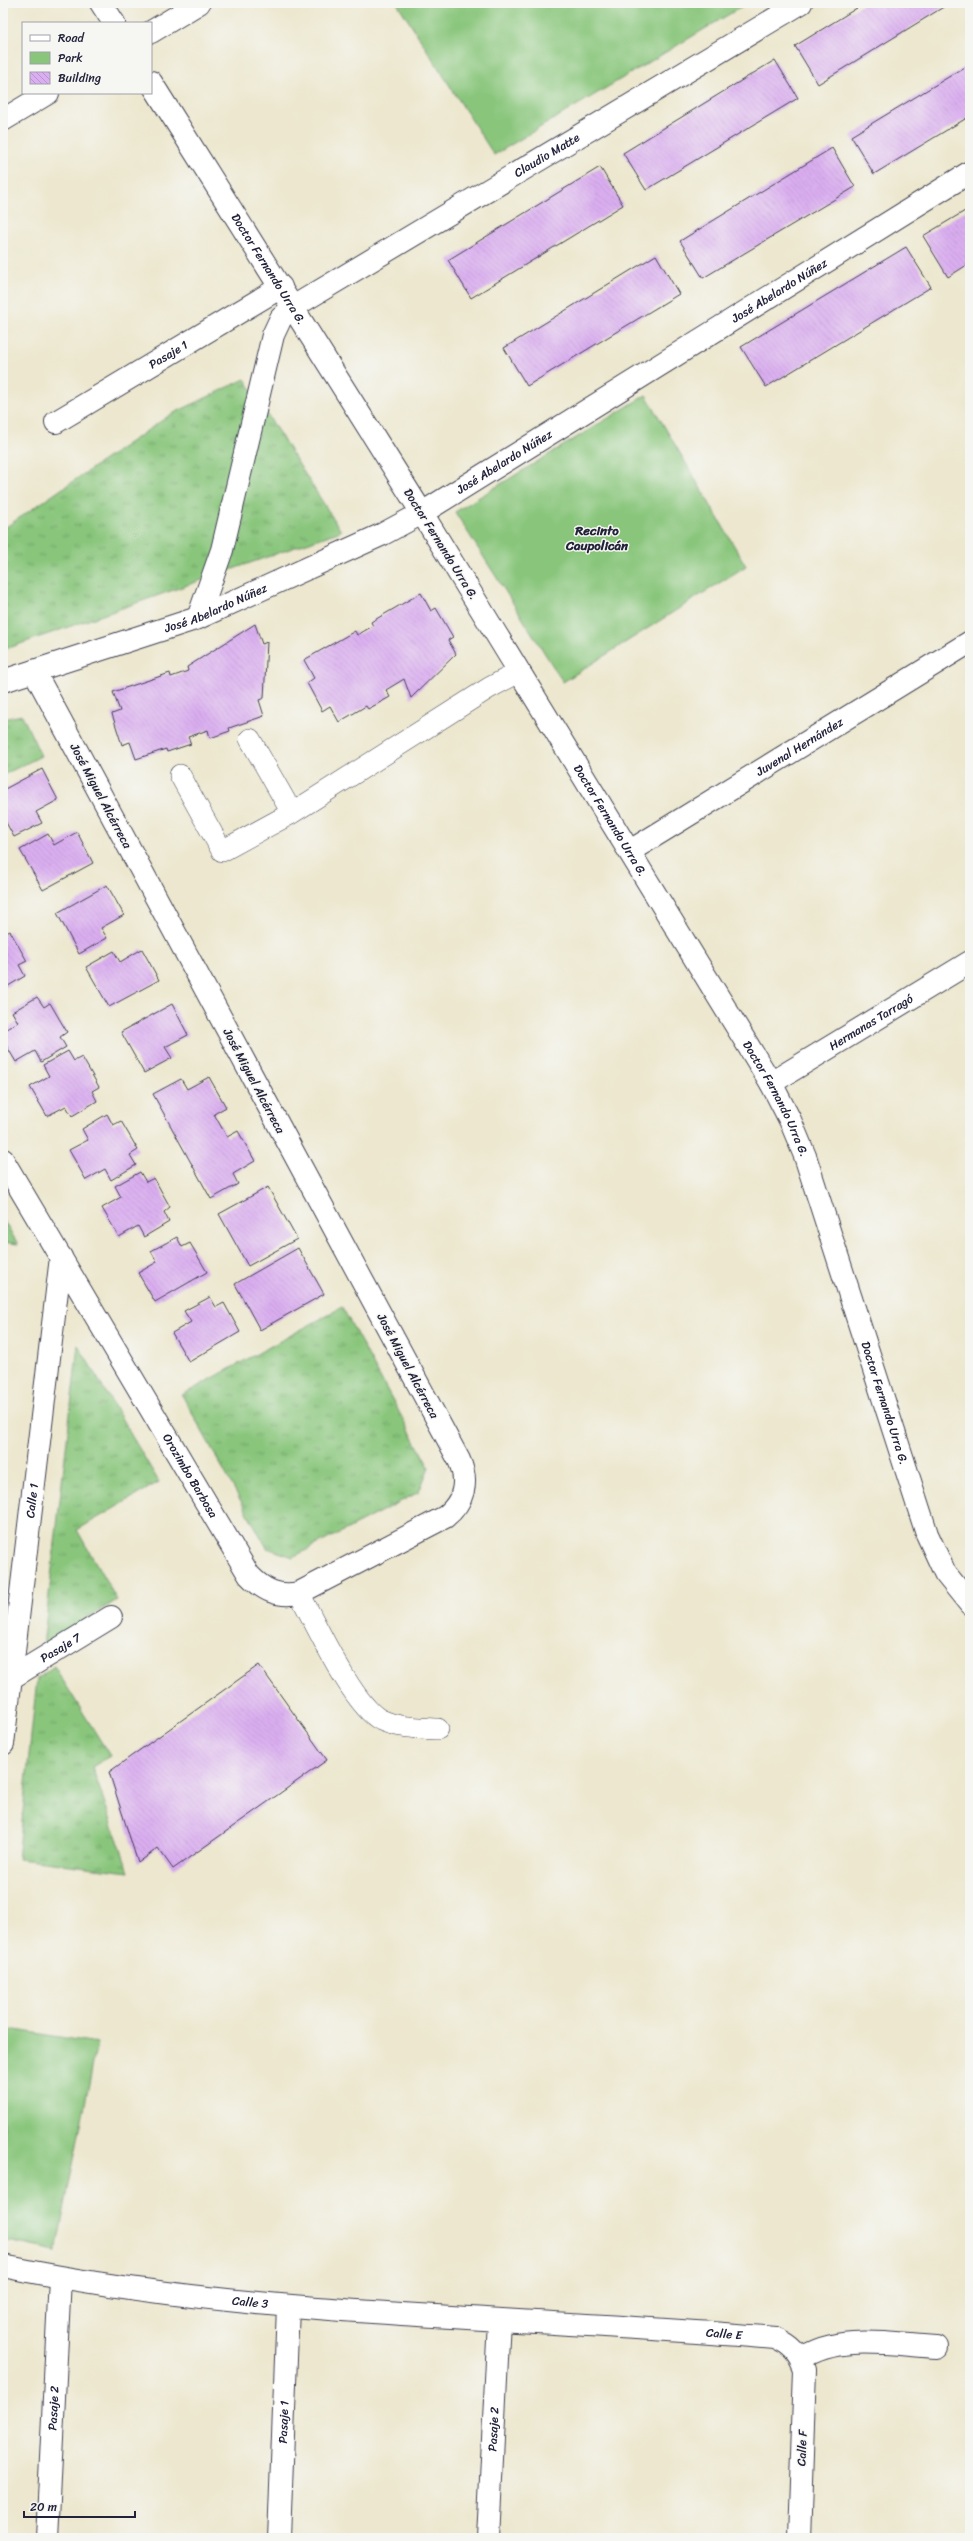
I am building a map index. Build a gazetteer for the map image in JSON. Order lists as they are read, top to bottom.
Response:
{
  "streets": {
    "street": [
      "Claudio Matte",
      "Doctor Fernando Urra G.",
      "José Abelardo Núñez",
      "Pasaje 1",
      "Juvenal Hernández",
      "José Miguel Alcérreca",
      "Hermanas Tarragó",
      "Orozimbo Barbosa",
      "Calle 1",
      "Pasaje 7",
      "Calle 3",
      "Calle E",
      "Pasaje 2",
      "Calle F"
    ]
  },
  "crossings": [
    ["Claudio Matte", "Doctor Fernando Urra G."],
    ["Claudio Matte", "José Abelardo Núñez"],
    ["Doctor Fernando Urra G.", "José Abelardo Núñez"],
    ["Doctor Fernando Urra G.", "Pasaje 1"],
    ["Doctor Fernando Urra G.", "Juvenal Hernández"],
    ["Doctor Fernando Urra G.", "Hermanas Tarragó"],
    ["José Abelardo Núñez", "José Miguel Alcérreca"],
    ["Pasaje 1", "Calle 3"],
    ["José Miguel Alcérreca", "Orozimbo Barbosa"],
    ["Orozimbo Barbosa", "Calle 1"],
    ["Calle 1", "Pasaje 7"],
    ["Calle 3", "Calle E"],
    ["Calle 3", "Pasaje 2"],
    ["Calle E", "Pasaje 2"],
    ["Calle E", "Calle F"]
  ],
  "districts": ["Recinto Caupolicán"],
  "legend": ["Road", "Park", "Building"],
  "scale_bar": "20 m"
}
